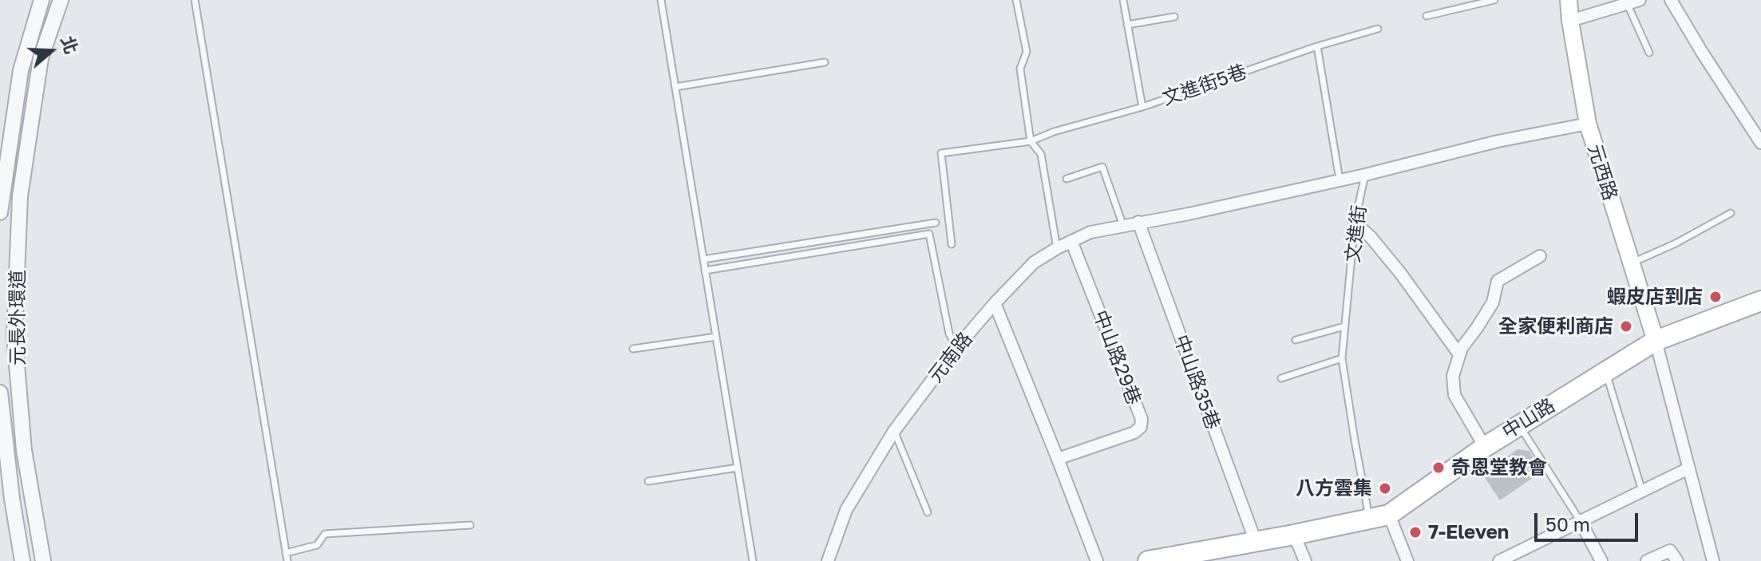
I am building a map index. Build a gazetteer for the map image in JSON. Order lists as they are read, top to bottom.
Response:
{
  "streets": {
    "main road": ["元西路", "中山路"],
    "street": [
      "元長外環道",
      "元南路",
      "中山路29巷",
      "中山路35巷"
    ],
    "lane": ["文進街5巷", "文進街"]
  },
  "crossings": [
    ["元西路", "中山路"],
    ["文進街", "中山路"],
    ["元南路", "中山路29巷"],
    ["元南路", "中山路35巷"],
    ["中山路35巷", "中山路"]
  ],
  "places": [
    "蝦皮店到店",
    "全家便利商店",
    "奇恩堂教會",
    "八方雲集",
    "7-Eleven"
  ],
  "scale_bar": "50 m",
  "north": "right"
}
